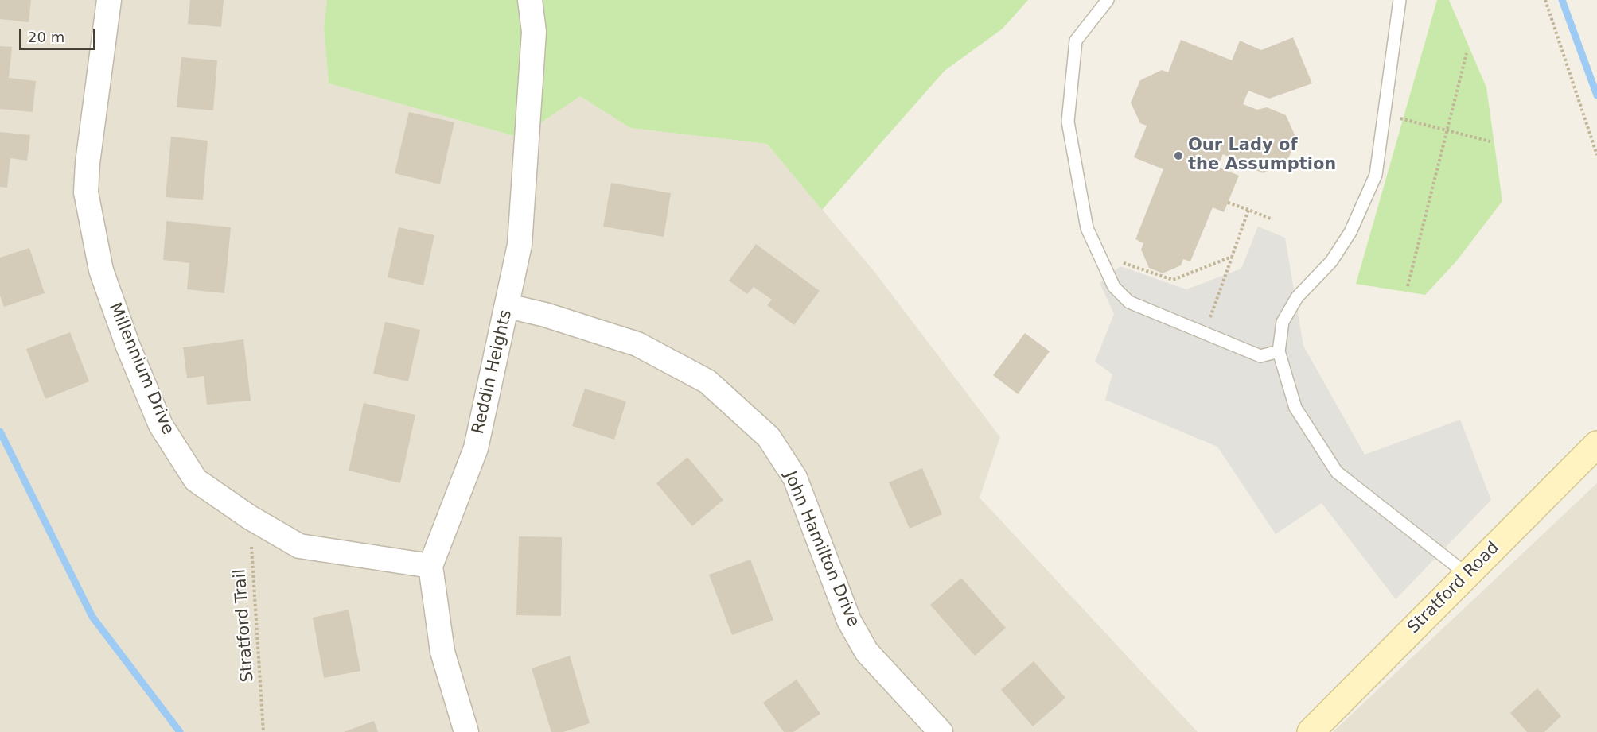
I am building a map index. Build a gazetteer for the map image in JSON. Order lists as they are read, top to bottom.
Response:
{
  "streets": {
    "main road": ["Stratford Road"],
    "street": ["Millennium Drive", "Reddin Heights", "John Hamilton Drive"],
    "path": ["Stratford Trail"]
  },
  "crossings": [
    ["Millennium Drive", "Reddin Heights"],
    ["Millennium Drive", "Stratford Trail"],
    ["Reddin Heights", "John Hamilton Drive"]
  ],
  "places": ["Our Lady of the Assumption"],
  "scale_bar": "20 m"
}
